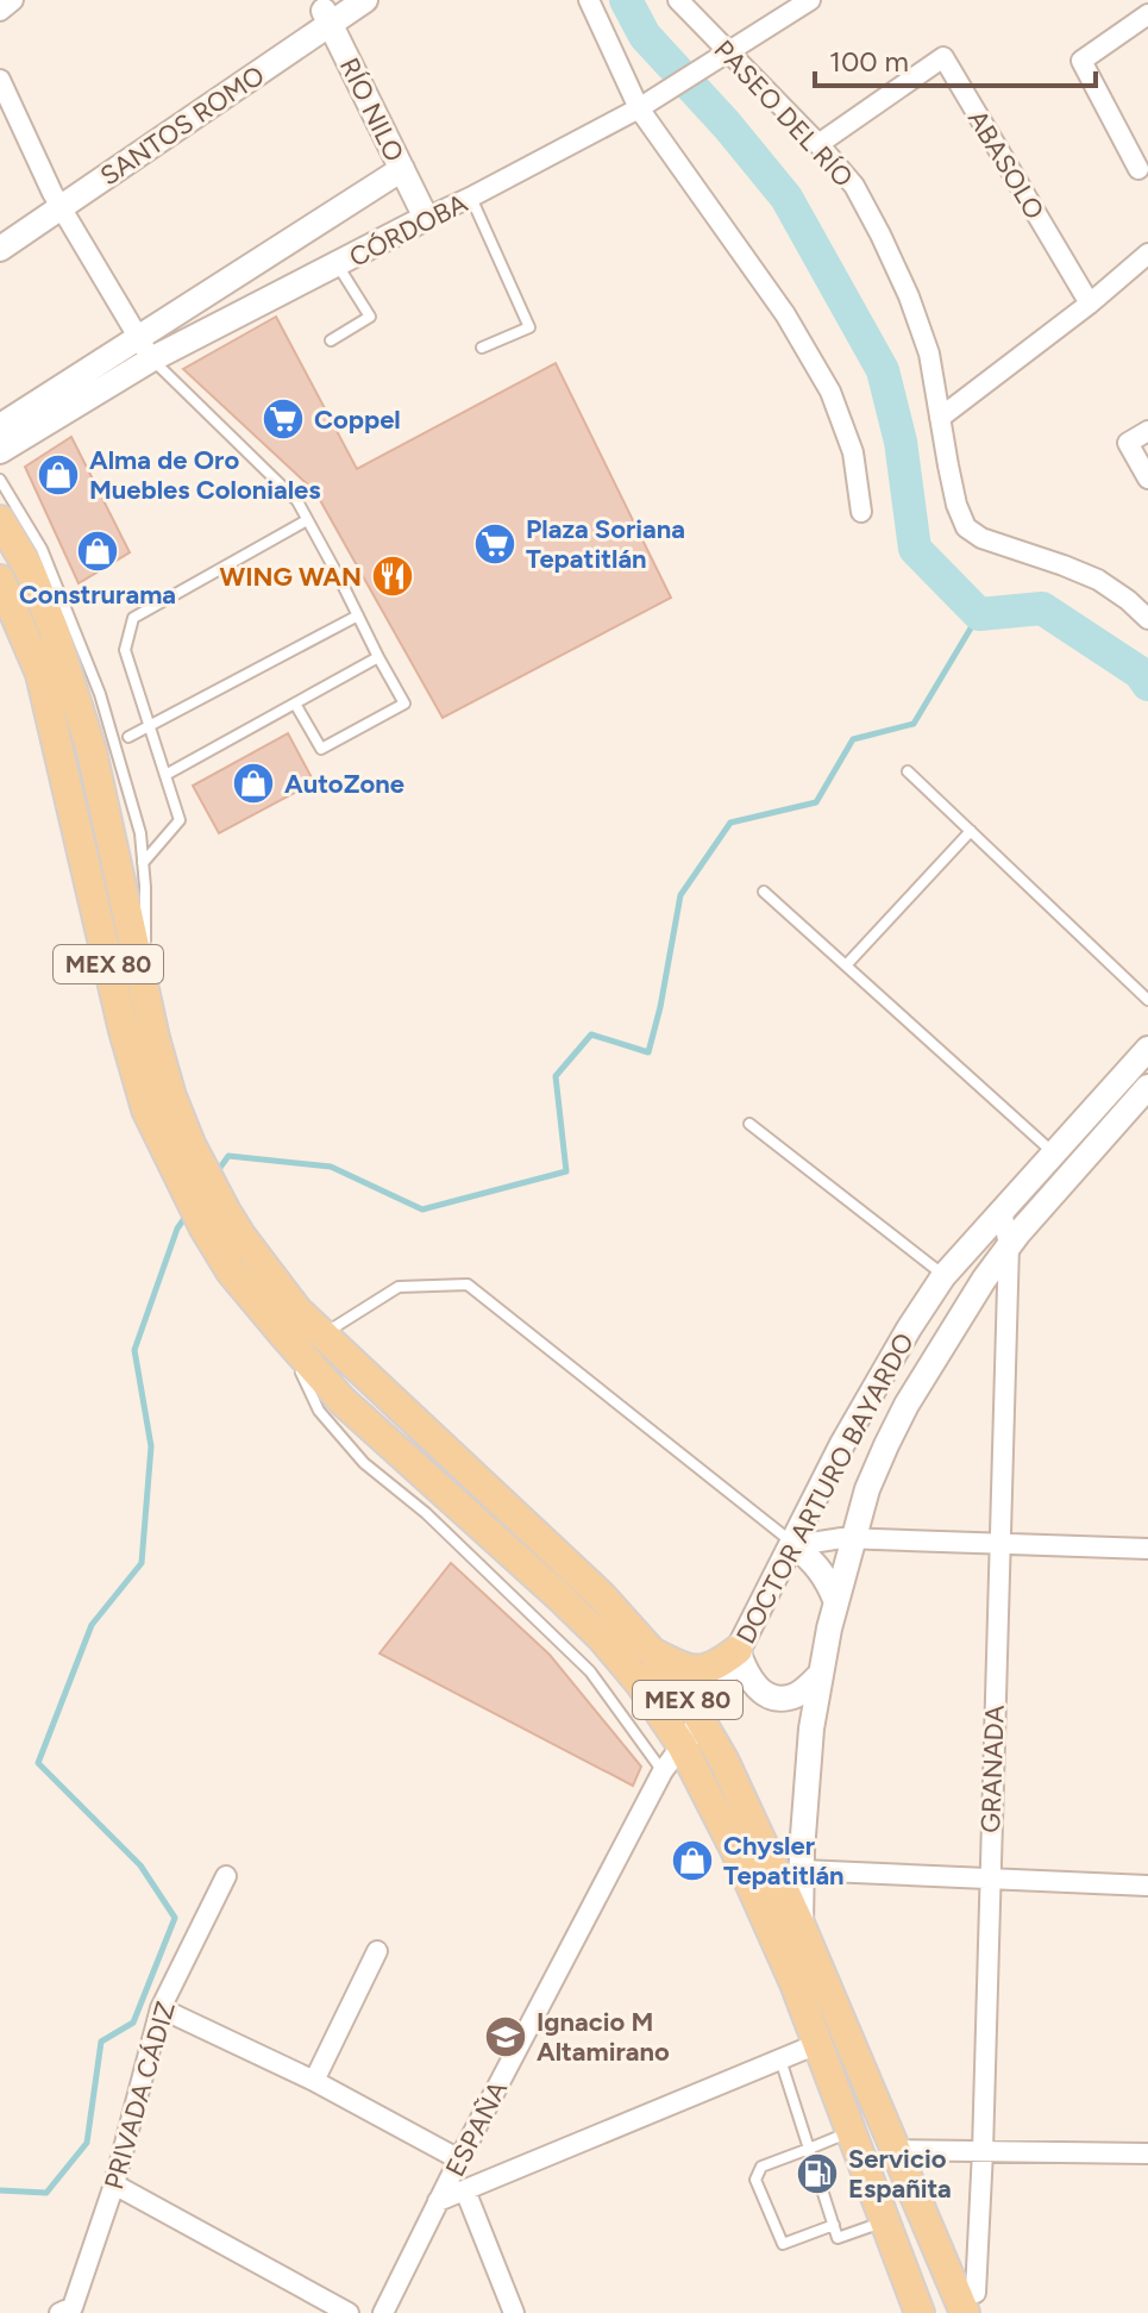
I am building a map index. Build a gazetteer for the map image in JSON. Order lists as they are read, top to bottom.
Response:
{
  "streets": {
    "main road": ["MEX 80"],
    "street": [
      "RÍO NILO",
      "PASEO DEL RÍO",
      "SANTOS ROMO",
      "ABASOLO",
      "CÓRDOBA",
      "DOCTOR ARTURO BAYARDO",
      "GRANADA",
      "PRIVADA CÁDIZ",
      "ESPAÑA"
    ]
  },
  "crossings": [
    ["RÍO NILO", "SANTOS ROMO"],
    ["RÍO NILO", "CÓRDOBA"],
    ["PASEO DEL RÍO", "ABASOLO"],
    ["PASEO DEL RÍO", "CÓRDOBA"],
    ["MEX 80", "DOCTOR ARTURO BAYARDO"],
    ["MEX 80", "GRANADA"],
    ["MEX 80", "ESPAÑA"],
    ["DOCTOR ARTURO BAYARDO", "GRANADA"],
    ["DOCTOR ARTURO BAYARDO", "ESPAÑA"]
  ],
  "places": {
    "supermarket": ["Coppel", "Plaza Soriana Tepatitlán"],
    "shop": [
      "Alma de Oro Muebles Coloniales",
      "Construrama",
      "AutoZone",
      "Chysler Tepatitlán"
    ],
    "restaurant": ["WING WAN"],
    "school or university": ["Ignacio M Altamirano"],
    "fuel station": ["Servicio Españita"]
  },
  "scale_bar": "100 m"
}
